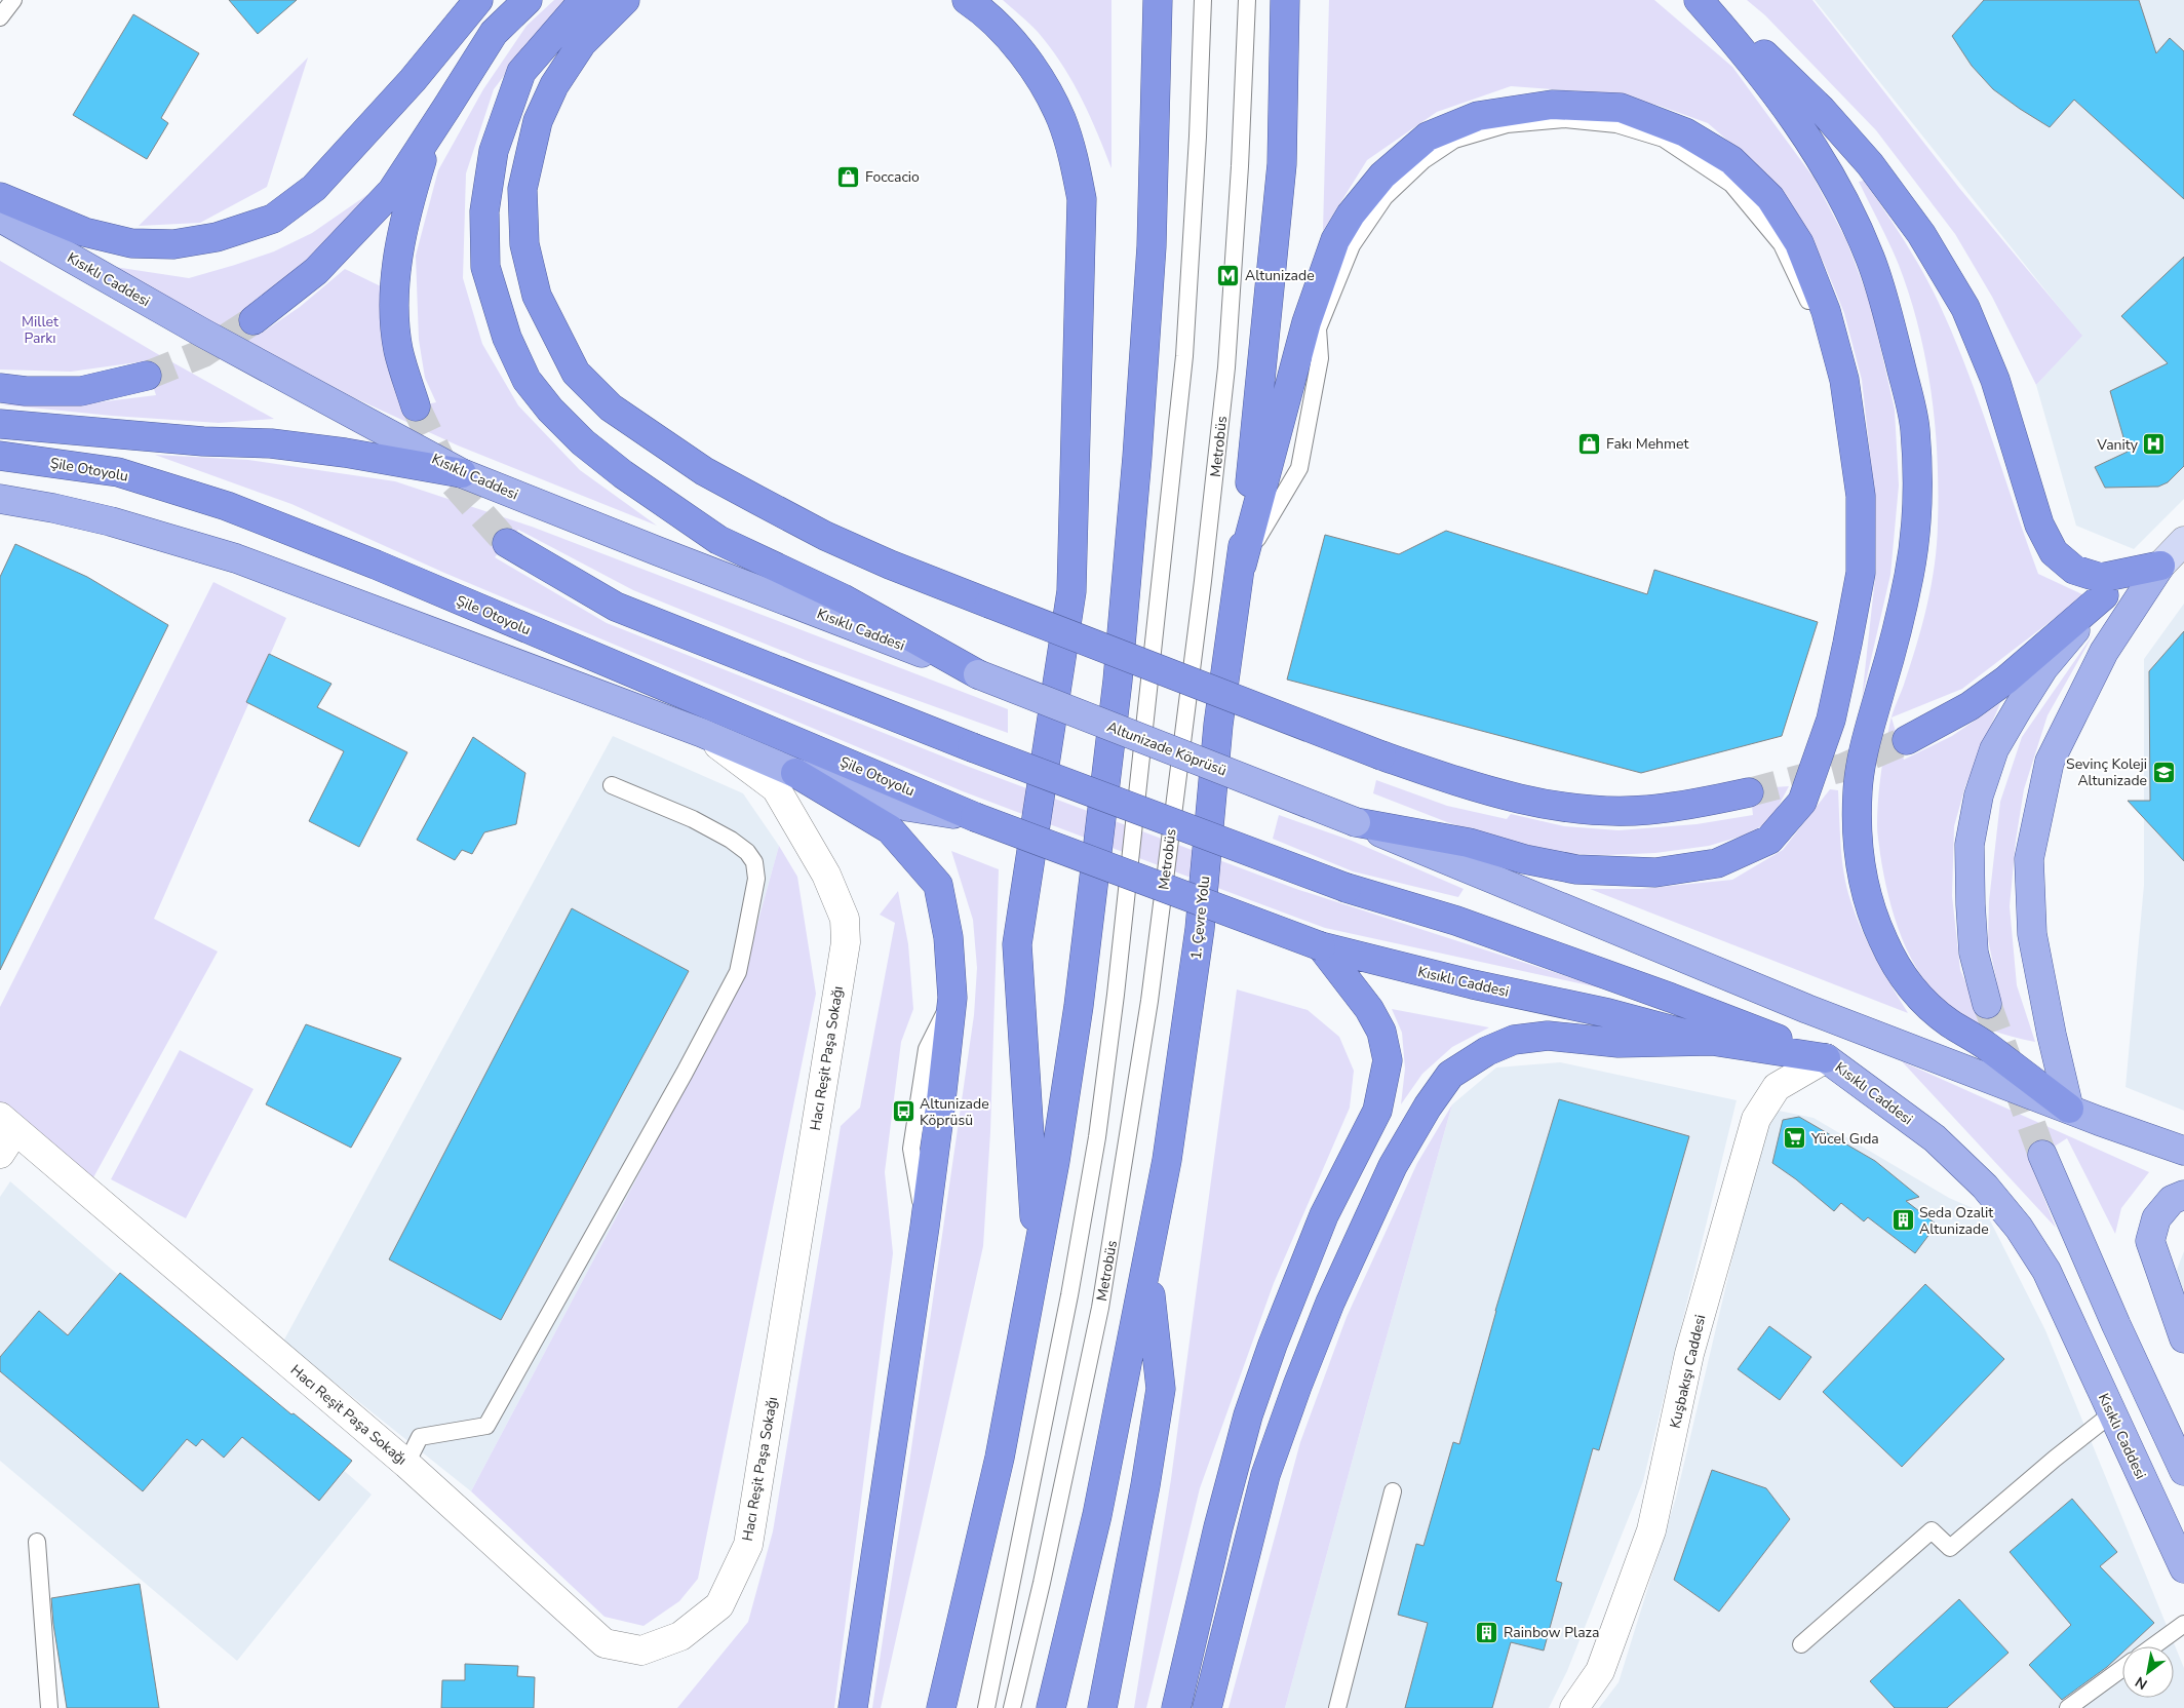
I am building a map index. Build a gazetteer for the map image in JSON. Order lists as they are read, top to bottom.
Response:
{
  "streets": {
    "highway": ["Kısıklı Caddesi", "Şile Otoyolu", "1. Çevre Yolu"],
    "main road": ["Altunizade Köprüsü"],
    "street": ["Hacı Reşit Paşa Sokağı", "Kuşbakışı Caddesi"],
    "lane": ["Metrobüs"]
  },
  "crossings": [
    ["Kısıklı Caddesi", "Altunizade Köprüsü"],
    ["Kısıklı Caddesi", "Kuşbakışı Caddesi"]
  ],
  "parks": ["Millet Parkı"],
  "places": {
    "shop": ["Foccacio", "Fakı Mehmet"],
    "metro station": ["Altunizade"],
    "hospital": ["Vanity"],
    "school or university": ["Sevinç Koleji Altunizade"],
    "bus stop": ["Altunizade Köprüsü"],
    "supermarket": ["Yücel Gıda"],
    "building": ["Seda Ozalit Altunizade", "Rainbow Plaza"]
  },
  "north": "bottom left"
}
